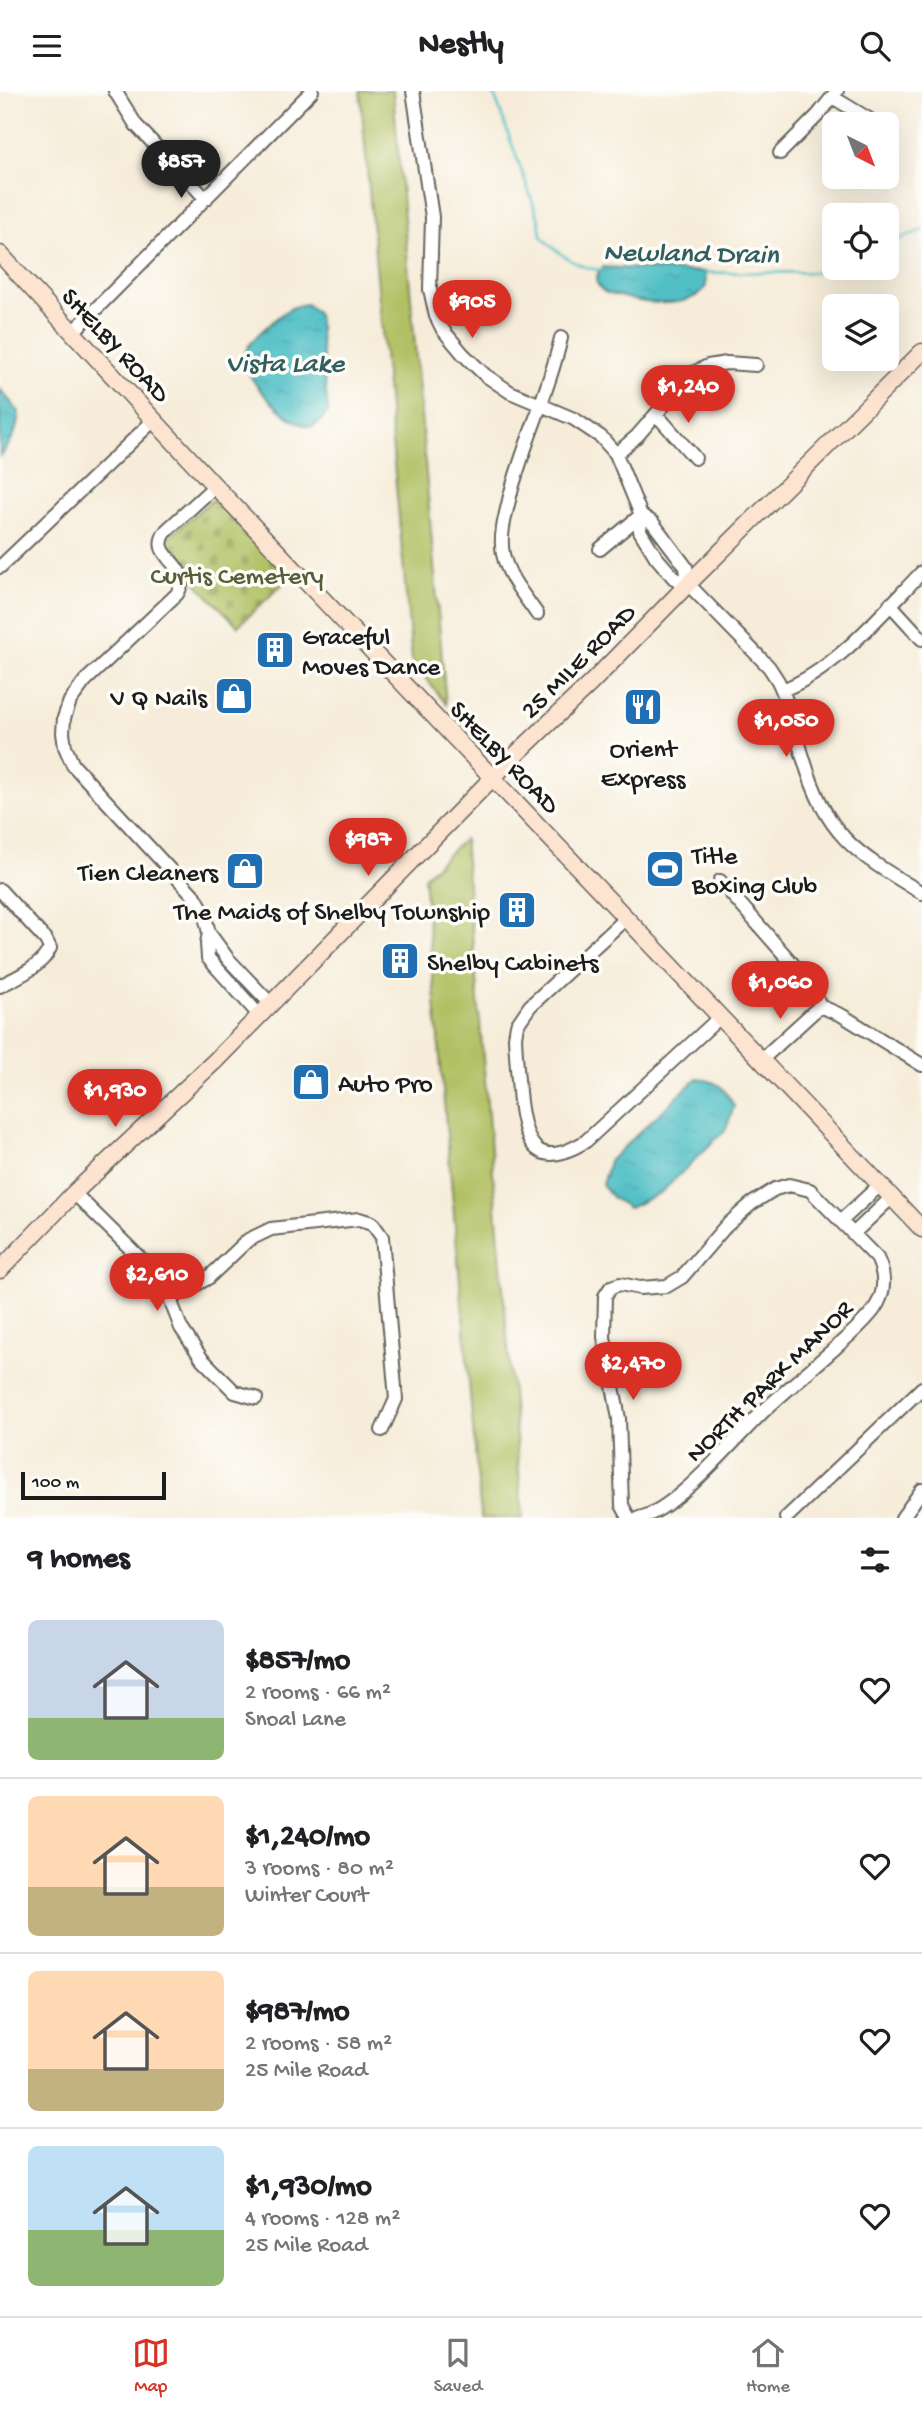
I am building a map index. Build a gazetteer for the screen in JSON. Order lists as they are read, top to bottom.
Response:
{
  "streets": {
    "street": ["SHELBY ROAD", "25 MILE ROAD", "NORTH PARK MANOR"]
  },
  "crossings": [
    ["SHELBY ROAD", "25 MILE ROAD"]
  ],
  "water": ["Newland Drain", "Vista Lake"],
  "parks": ["Curtis Cemetery"],
  "places": {
    "building": ["Graceful Moves Dance", "The Maids of Shelby Township", "Shelby Cabinets"],
    "shop": ["V Q Nails", "Tien Cleaners", "Auto Pro"],
    "restaurant": ["Orient Express"],
    "sports": ["Title Boxing Club"]
  },
  "scale_bar": "100 m",
  "north": "bottom right",
  "page": {
    "header": "Nestly",
    "price": [
      "$857",
      "$905",
      "$1,240",
      "$1,050",
      "$987",
      "$1,060",
      "$1,930",
      "$2,610",
      "$2,470"
    ],
    "scale": "100 m",
    "heading": "9 homes",
    "list": [
      {
        "name": "$857/mo",
        "note": "2 rooms · 66 m² · Snoal Lane"
      },
      {
        "name": "$1,240/mo",
        "note": "3 rooms · 80 m² · Winter Court"
      },
      {
        "name": "$987/mo",
        "note": "2 rooms · 58 m² · 25 Mile Road"
      },
      {
        "name": "$1,930/mo",
        "note": "4 rooms · 128 m² · 25 Mile Road"
      }
    ],
    "tabs": ["Map", "Saved", "Home"]
  }
}
